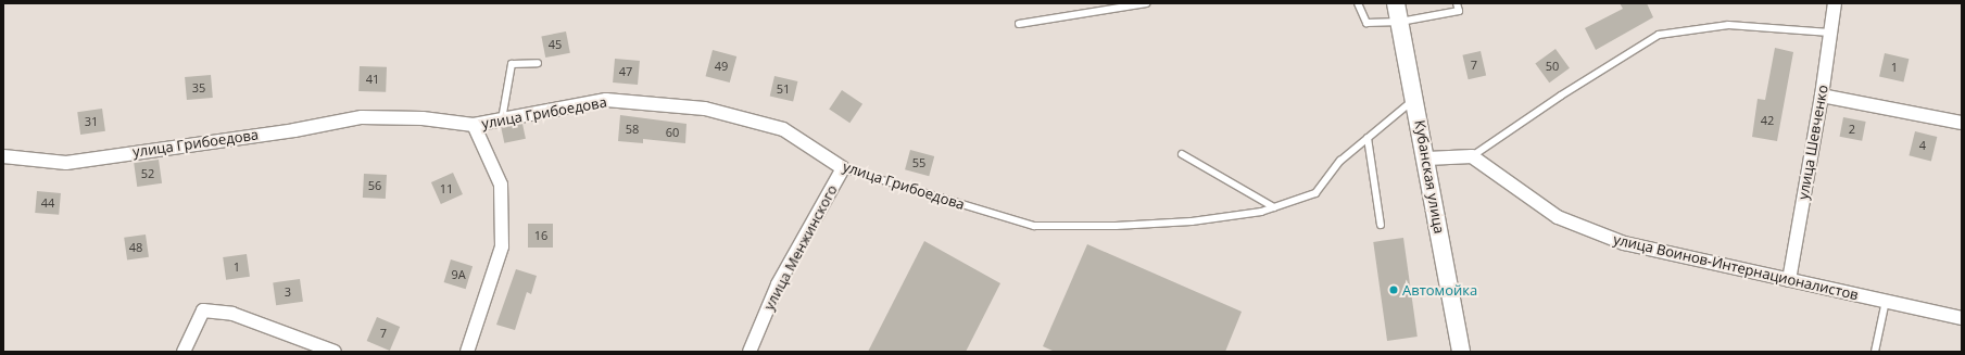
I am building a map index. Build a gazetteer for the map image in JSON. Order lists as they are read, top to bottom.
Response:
{
  "streets": {
    "street": [
      "улица Грибоедова",
      "улица Шевченко",
      "Кубанская улица",
      "улица Менжинского",
      "улица Воинов-Интернационалистов"
    ]
  },
  "crossings": [
    ["улица Грибоедова", "Кубанская улица"],
    ["улица Грибоедова", "улица Менжинского"],
    ["улица Шевченко", "улица Воинов-Интернационалистов"]
  ],
  "places": ["Автомойка"],
  "house_numbers": [
    "45",
    "7",
    "49",
    "50",
    "1",
    "47",
    "41",
    "35",
    "51",
    "42",
    "31",
    "58",
    "2",
    "60",
    "4",
    "55",
    "52",
    "56",
    "11",
    "44",
    "16",
    "48",
    "1",
    "9А",
    "3",
    "7"
  ]
}
